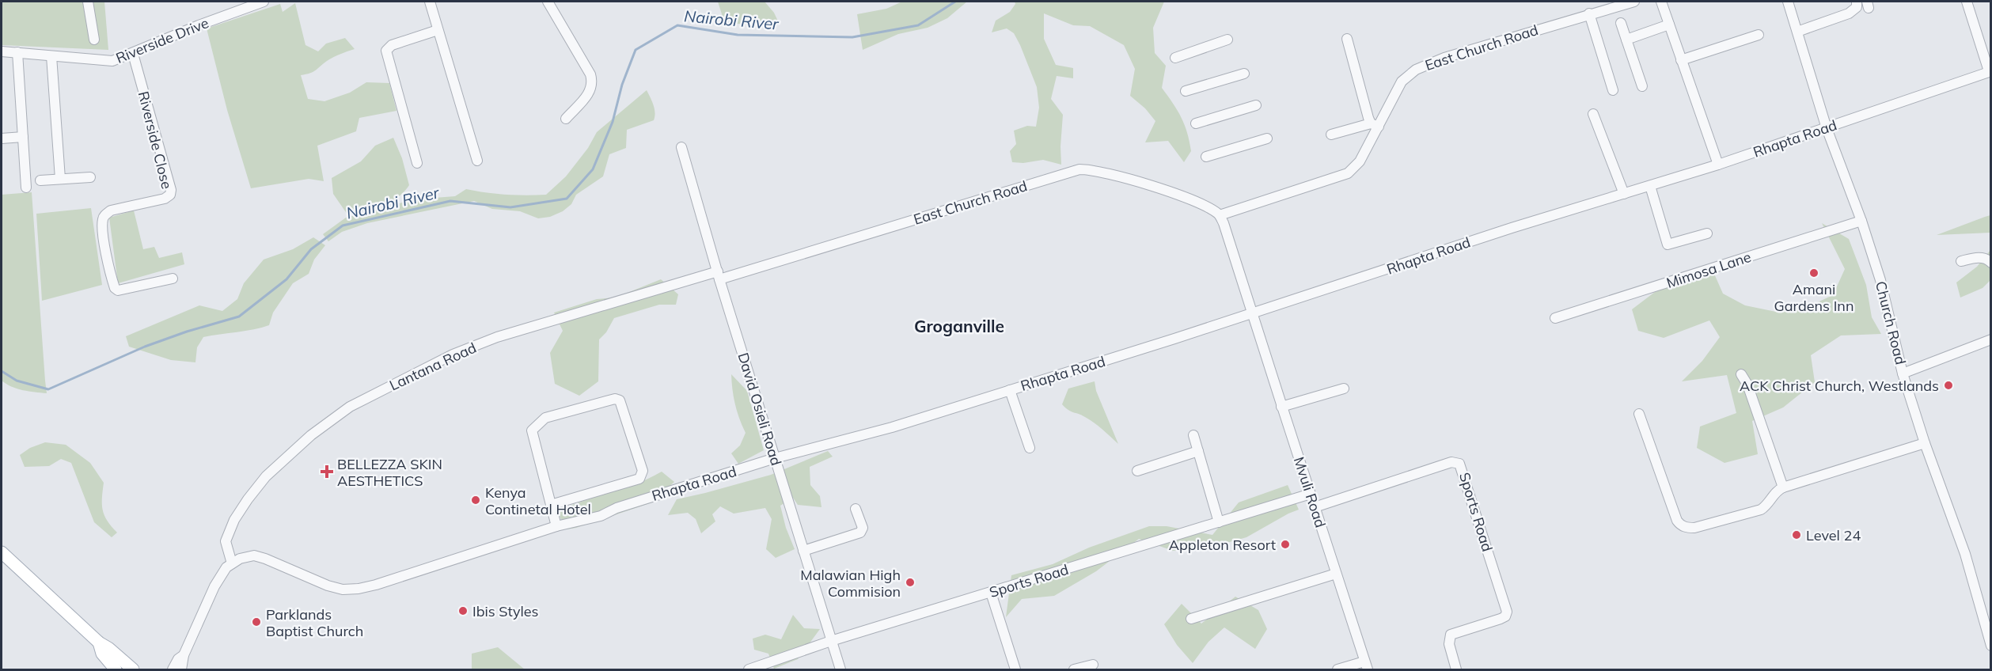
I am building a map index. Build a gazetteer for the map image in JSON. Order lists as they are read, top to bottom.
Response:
{
  "streets": {
    "street": [
      "Riverside Drive",
      "East Church Road",
      "Rhapta Road",
      "Riverside Close",
      "Mimosa Lane",
      "Church Road",
      "Lantana Road",
      "David Osieli Road",
      "Mvuli Road",
      "Sports Road"
    ]
  },
  "crossings": [
    ["Riverside Drive", "Riverside Close"],
    ["East Church Road", "Lantana Road"],
    ["East Church Road", "David Osieli Road"],
    ["Rhapta Road", "Church Road"],
    ["Rhapta Road", "Lantana Road"],
    ["Rhapta Road", "David Osieli Road"],
    ["Rhapta Road", "Mvuli Road"],
    ["Mimosa Lane", "Church Road"],
    ["Lantana Road", "David Osieli Road"],
    ["David Osieli Road", "Sports Road"],
    ["Mvuli Road", "Sports Road"]
  ],
  "districts": ["Groganville"],
  "water": ["Nairobi River"],
  "places": {
    "other": [
      "Amani Gardens Inn",
      "ACK Christ Church, Westlands",
      "Kenya Continetal Hotel",
      "Level 24",
      "Appleton Resort",
      "Malawian High Commision",
      "Ibis Styles",
      "Parklands Baptist Church"
    ],
    "health": ["BELLEZZA SKIN AESTHETICS"]
  }
}
